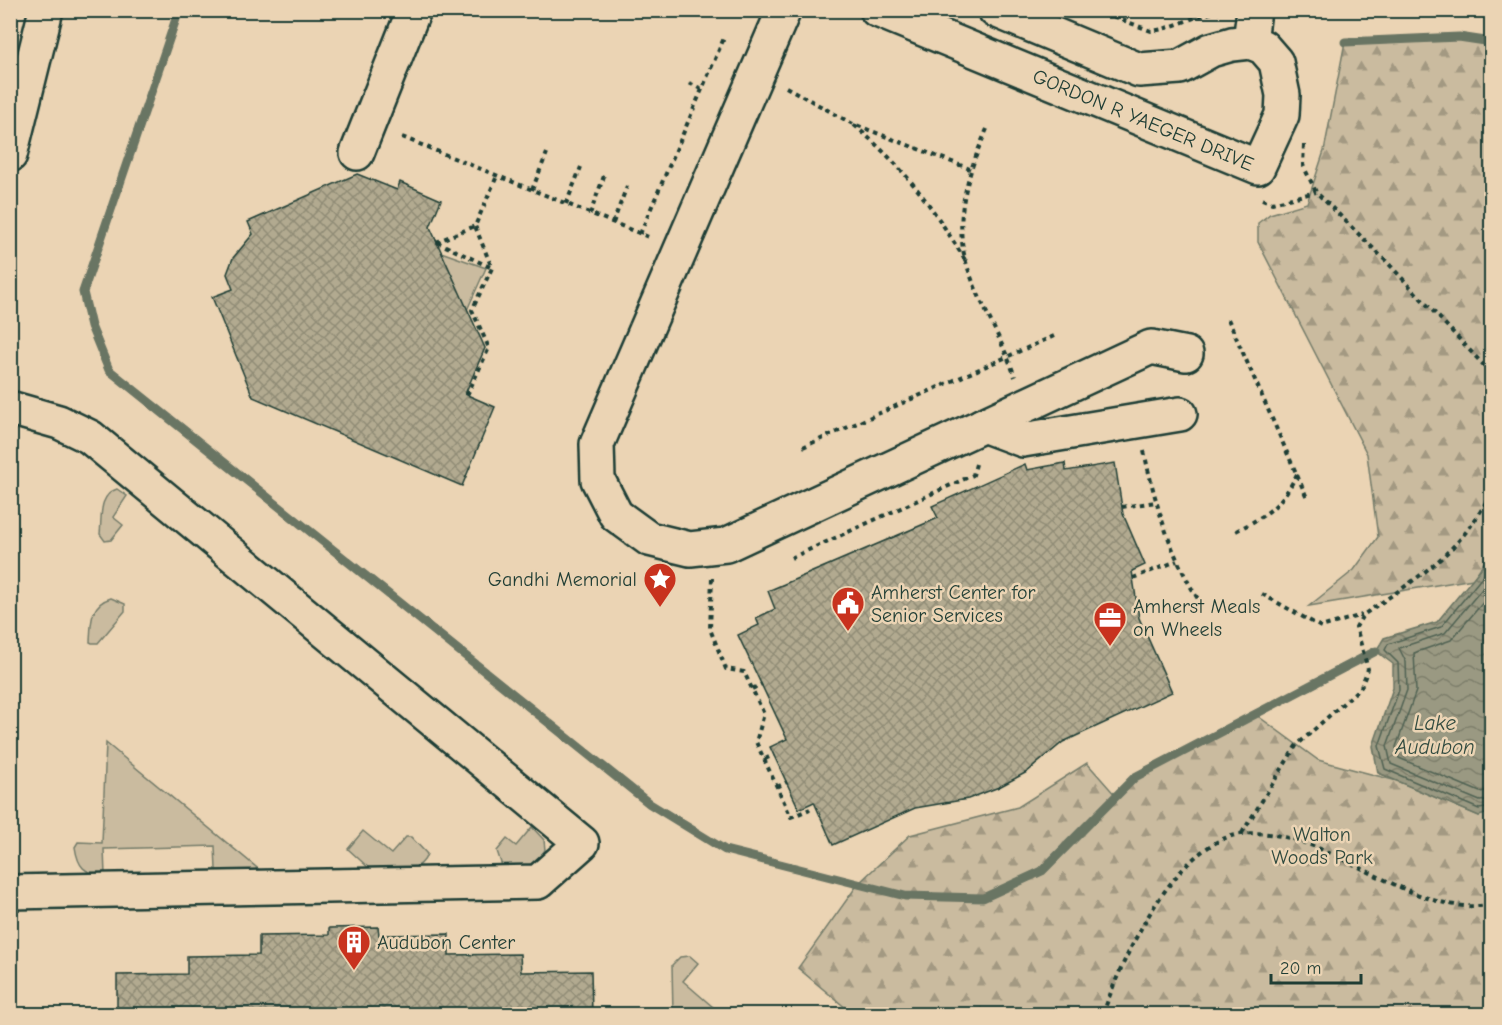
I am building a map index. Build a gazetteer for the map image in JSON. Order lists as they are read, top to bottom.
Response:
{
  "streets": {
    "main road": ["GORDON R YAEGER DRIVE"]
  },
  "water": ["Lake Audubon"],
  "parks": ["Walton Woods Park"],
  "places": {
    "place": ["Gandhi Memorial"],
    "public building": ["Amherst Center for Senior Services"],
    "office": ["Amherst Meals on Wheels"],
    "building": ["Audubon Center"]
  },
  "scale_bar": "20 m"
}
